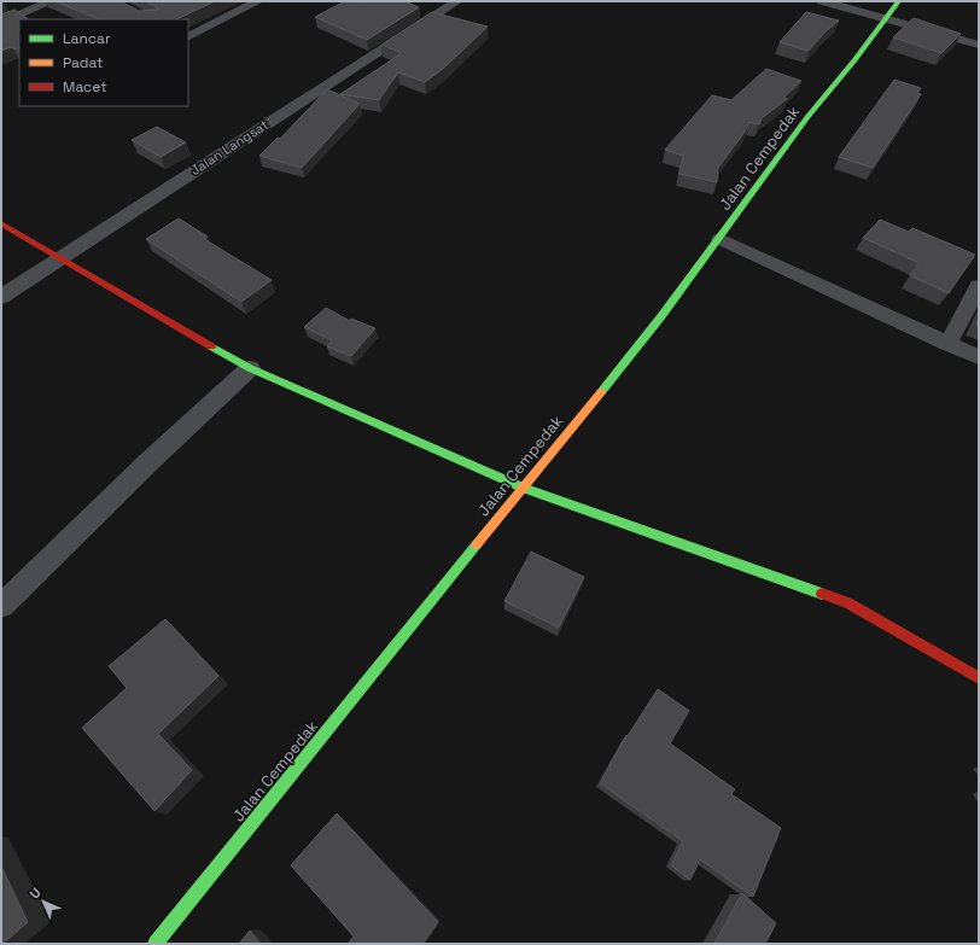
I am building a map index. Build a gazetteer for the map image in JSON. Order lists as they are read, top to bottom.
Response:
{
  "streets": {
    "street": ["Jalan Langsat", "Jalan Cempedak"]
  },
  "legend": ["Lancar", "Padat", "Macet"],
  "north": "top left"
}
